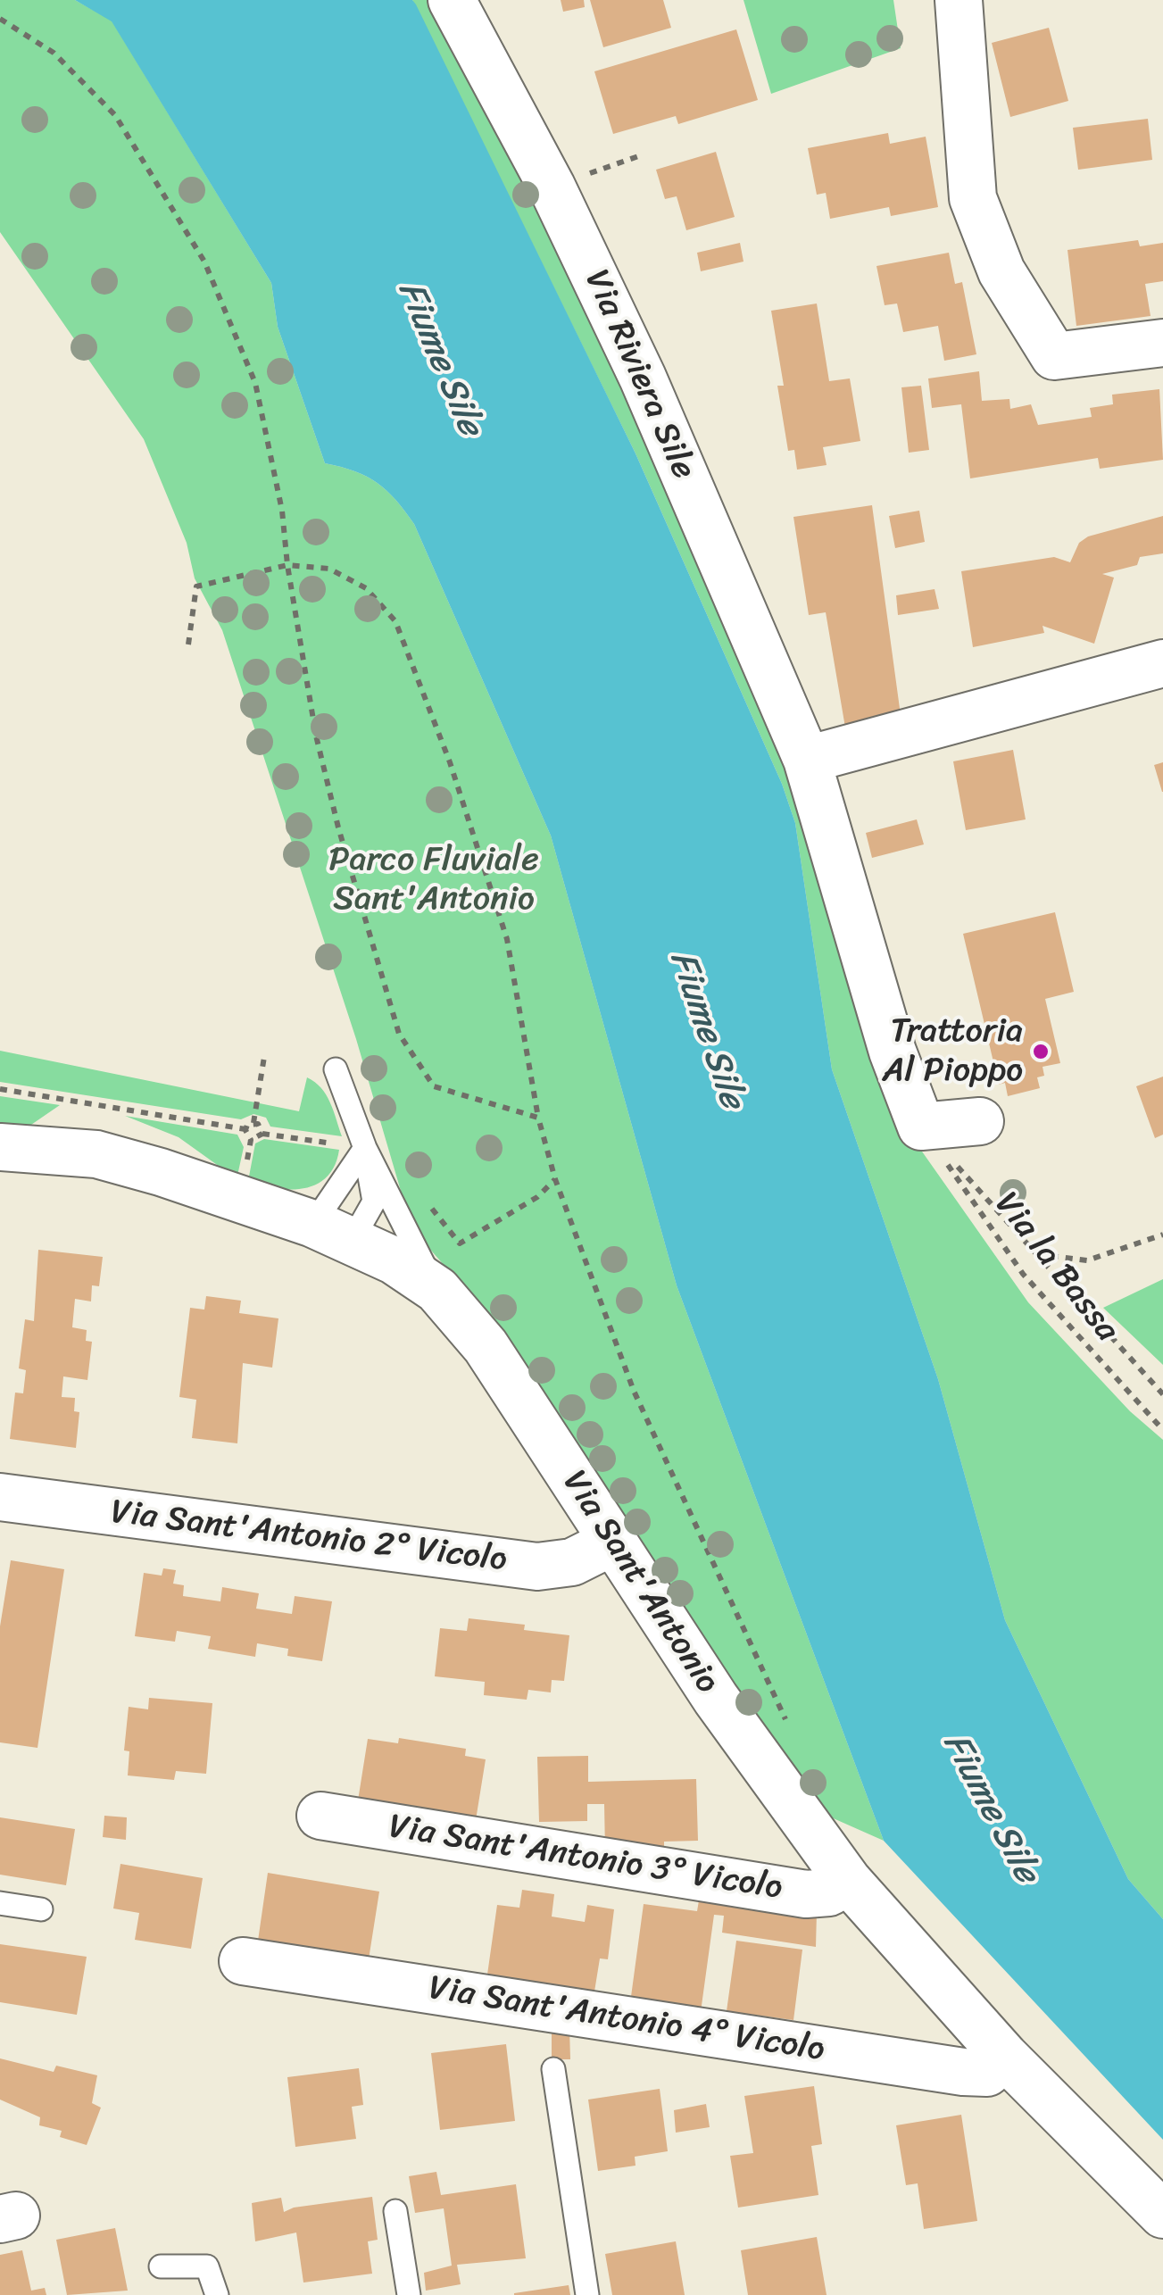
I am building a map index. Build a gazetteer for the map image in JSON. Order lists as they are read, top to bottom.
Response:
{
  "streets": {
    "street": [
      "Via Riviera Sile",
      "Via Sant'Antonio 2° Vicolo",
      "Via Sant'Antonio",
      "Via Sant'Antonio 3° Vicolo",
      "Via Sant'Antonio 4° Vicolo"
    ],
    "path": ["Via la Bassa"]
  },
  "crossings": [
    ["Via Riviera Sile", "Via la Bassa"],
    ["Via Sant'Antonio 2° Vicolo", "Via Sant'Antonio"],
    ["Via Sant'Antonio", "Via Sant'Antonio 3° Vicolo"],
    ["Via Sant'Antonio", "Via Sant'Antonio 4° Vicolo"]
  ],
  "water": ["Fiume Sile"],
  "parks": ["Parco Fluviale Sant'Antonio"],
  "places": ["Trattoria Al Pioppo"]
}
